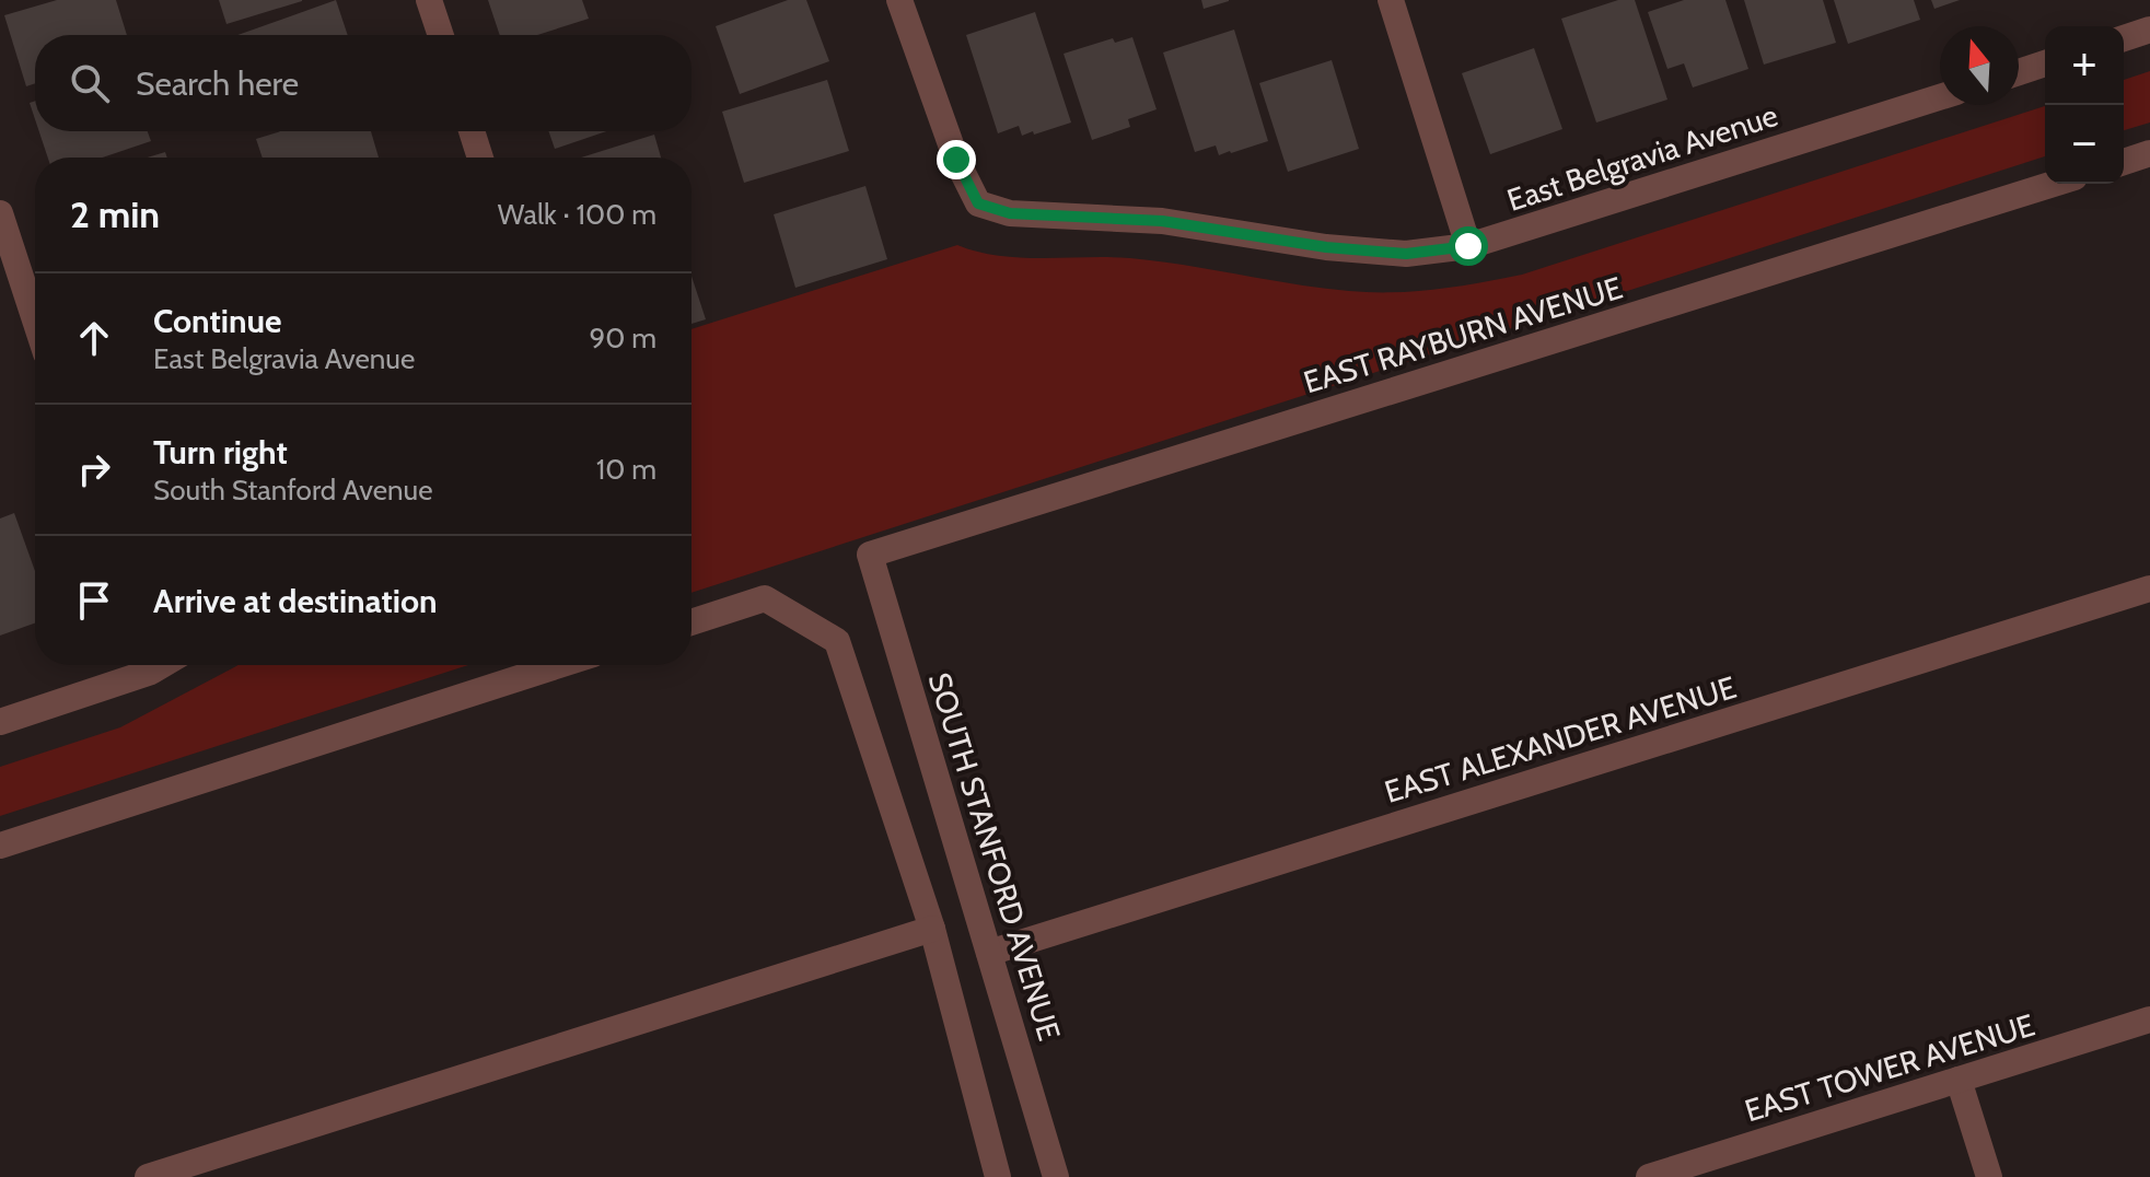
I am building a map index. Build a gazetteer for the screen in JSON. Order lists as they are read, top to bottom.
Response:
{
  "streets": {
    "street": [
      "East Belgravia Avenue",
      "EAST RAYBURN AVENUE",
      "EAST ALEXANDER AVENUE",
      "SOUTH STANFORD AVENUE",
      "EAST TOWER AVENUE"
    ]
  },
  "crossings": [
    ["EAST RAYBURN AVENUE", "SOUTH STANFORD AVENUE"],
    ["EAST ALEXANDER AVENUE", "SOUTH STANFORD AVENUE"]
  ],
  "north": "top",
  "page": {
    "map_buttons": ["+", "−"],
    "search": "Search here",
    "heading": ["2 min", "Walk · 100 m"],
    "list": [
      ["Continue", "East Belgravia Avenue", "90 m"],
      ["Turn right", "South Stanford Avenue", "10 m"],
      "Arrive at destination"
    ]
  }
}
